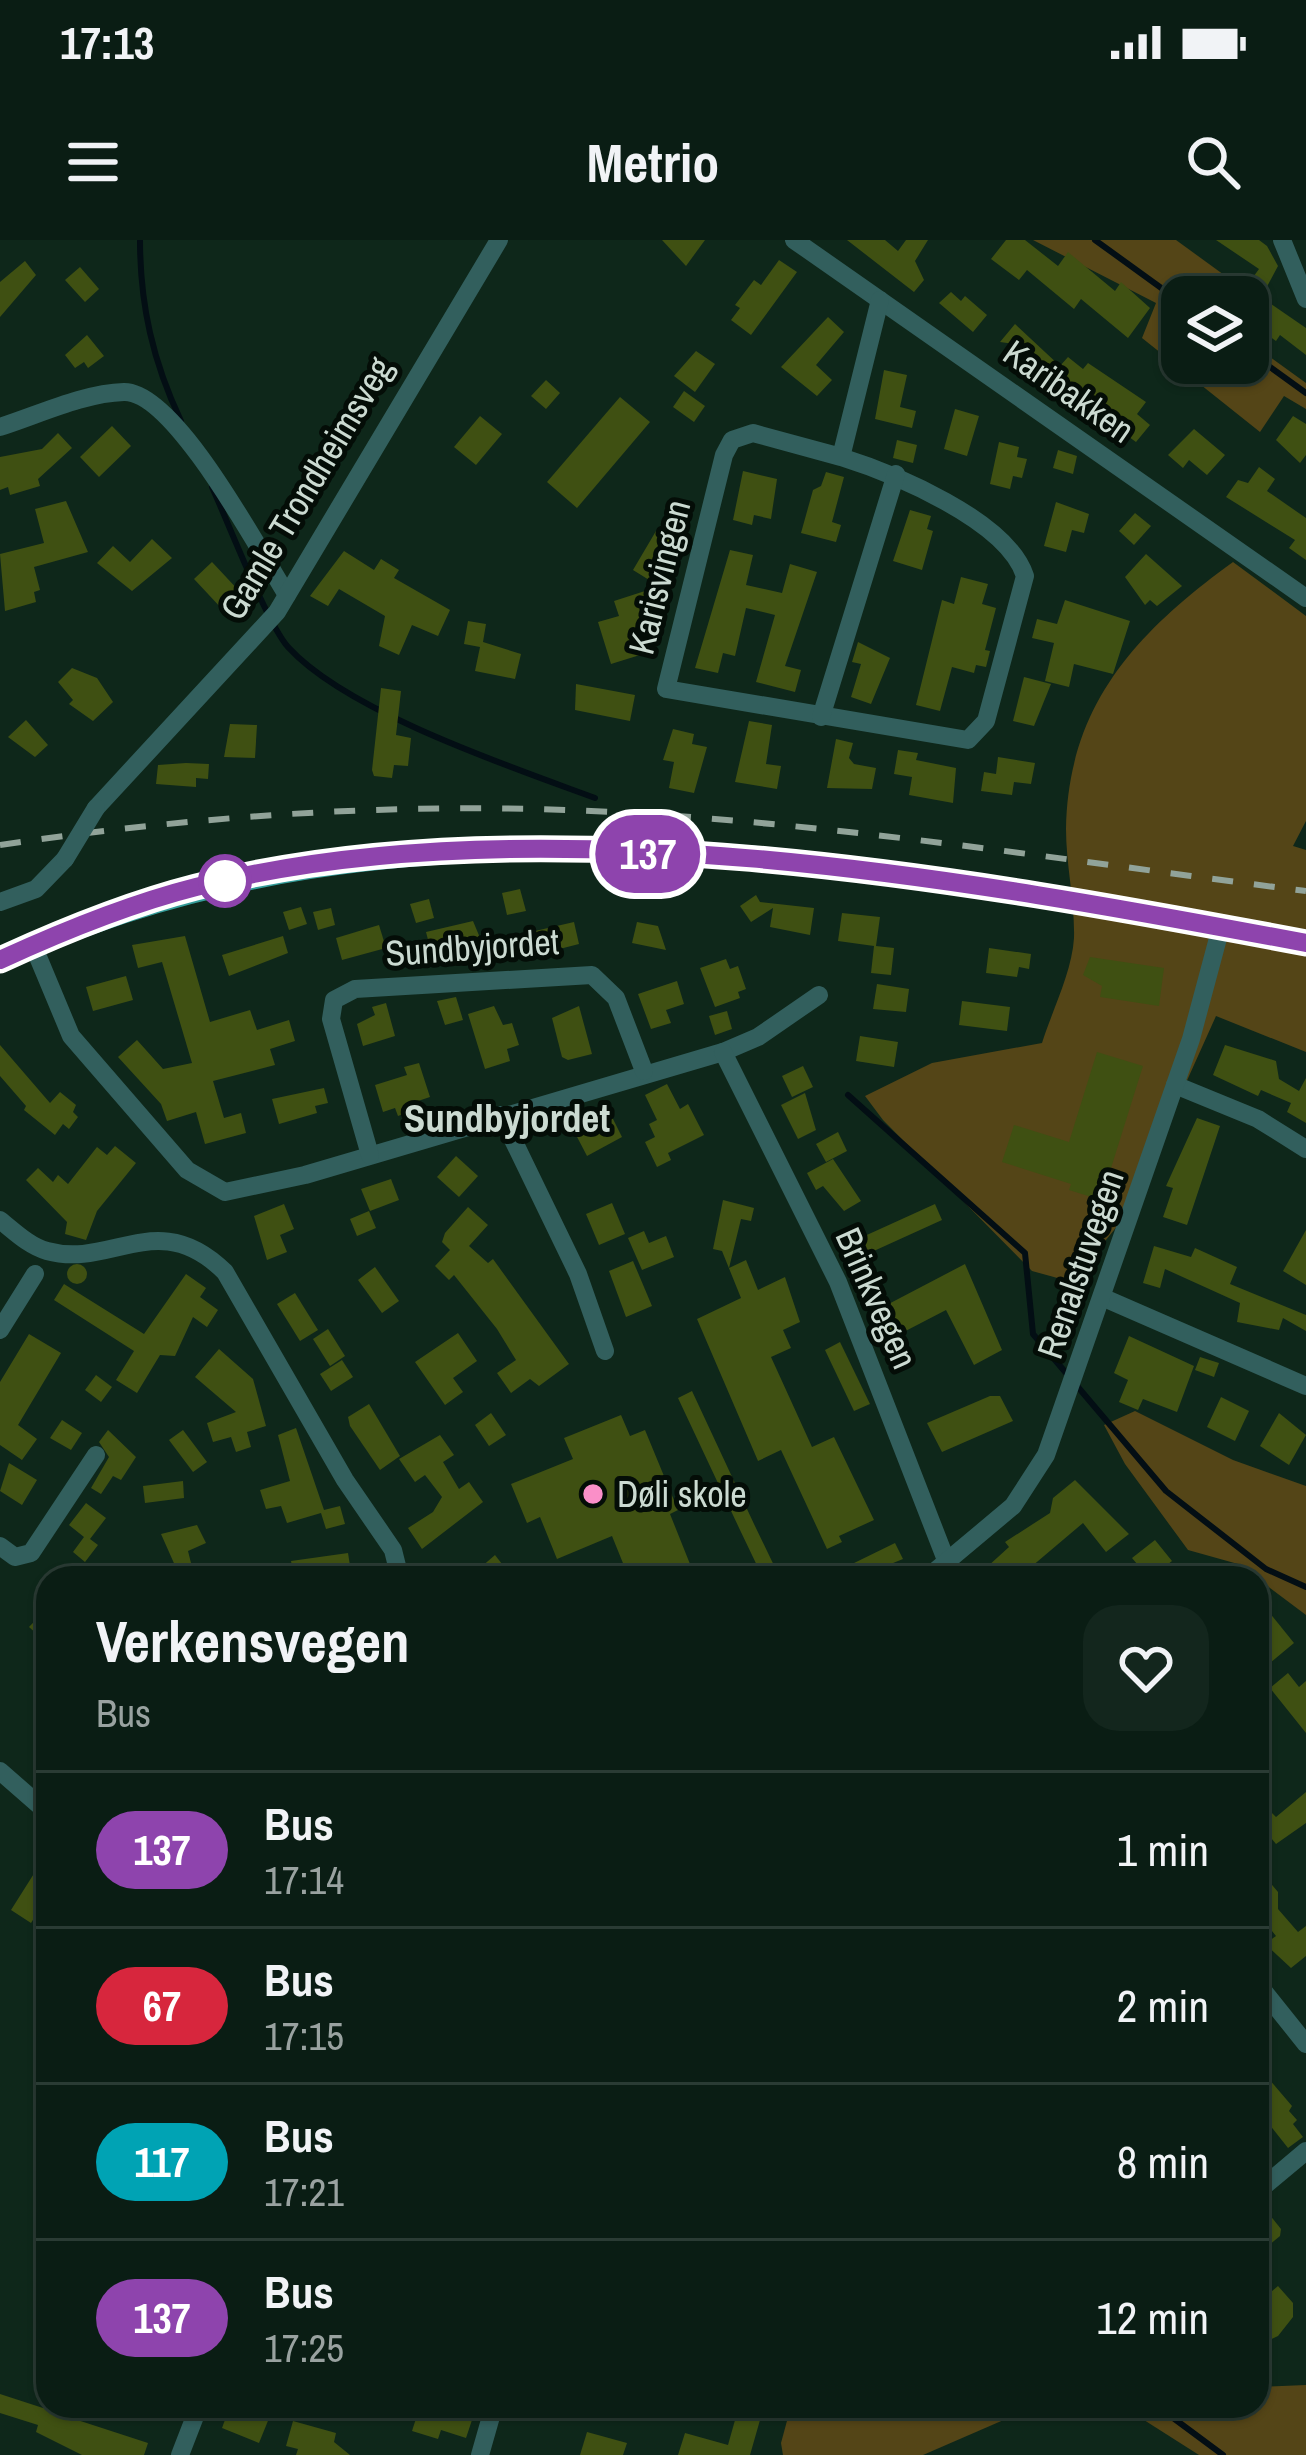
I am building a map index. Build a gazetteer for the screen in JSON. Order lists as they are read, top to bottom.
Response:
{
  "streets": {
    "street": [
      "Karibakken",
      "Gamle Trondheimsveg",
      "Karisvingen",
      "Sundbyjordet",
      "Renalstuvegen",
      "Brinkvegen"
    ]
  },
  "districts": ["Sundbyjordet"],
  "places": ["Døli skole"],
  "lines": ["bus line 137"],
  "page": {
    "status": "17:13",
    "header": "Metrio",
    "on_map": "137",
    "heading": ["Verkensvegen", "Bus"],
    "list": [
      {
        "mark": "137",
        "name": "Bus",
        "note": "17:14",
        "value": "1 min"
      },
      {
        "mark": "67",
        "name": "Bus",
        "note": "17:15",
        "value": "2 min"
      },
      {
        "mark": "117",
        "name": "Bus",
        "note": "17:21",
        "value": "8 min"
      },
      {
        "mark": "137",
        "name": "Bus",
        "note": "17:25",
        "value": "12 min"
      }
    ]
  }
}
